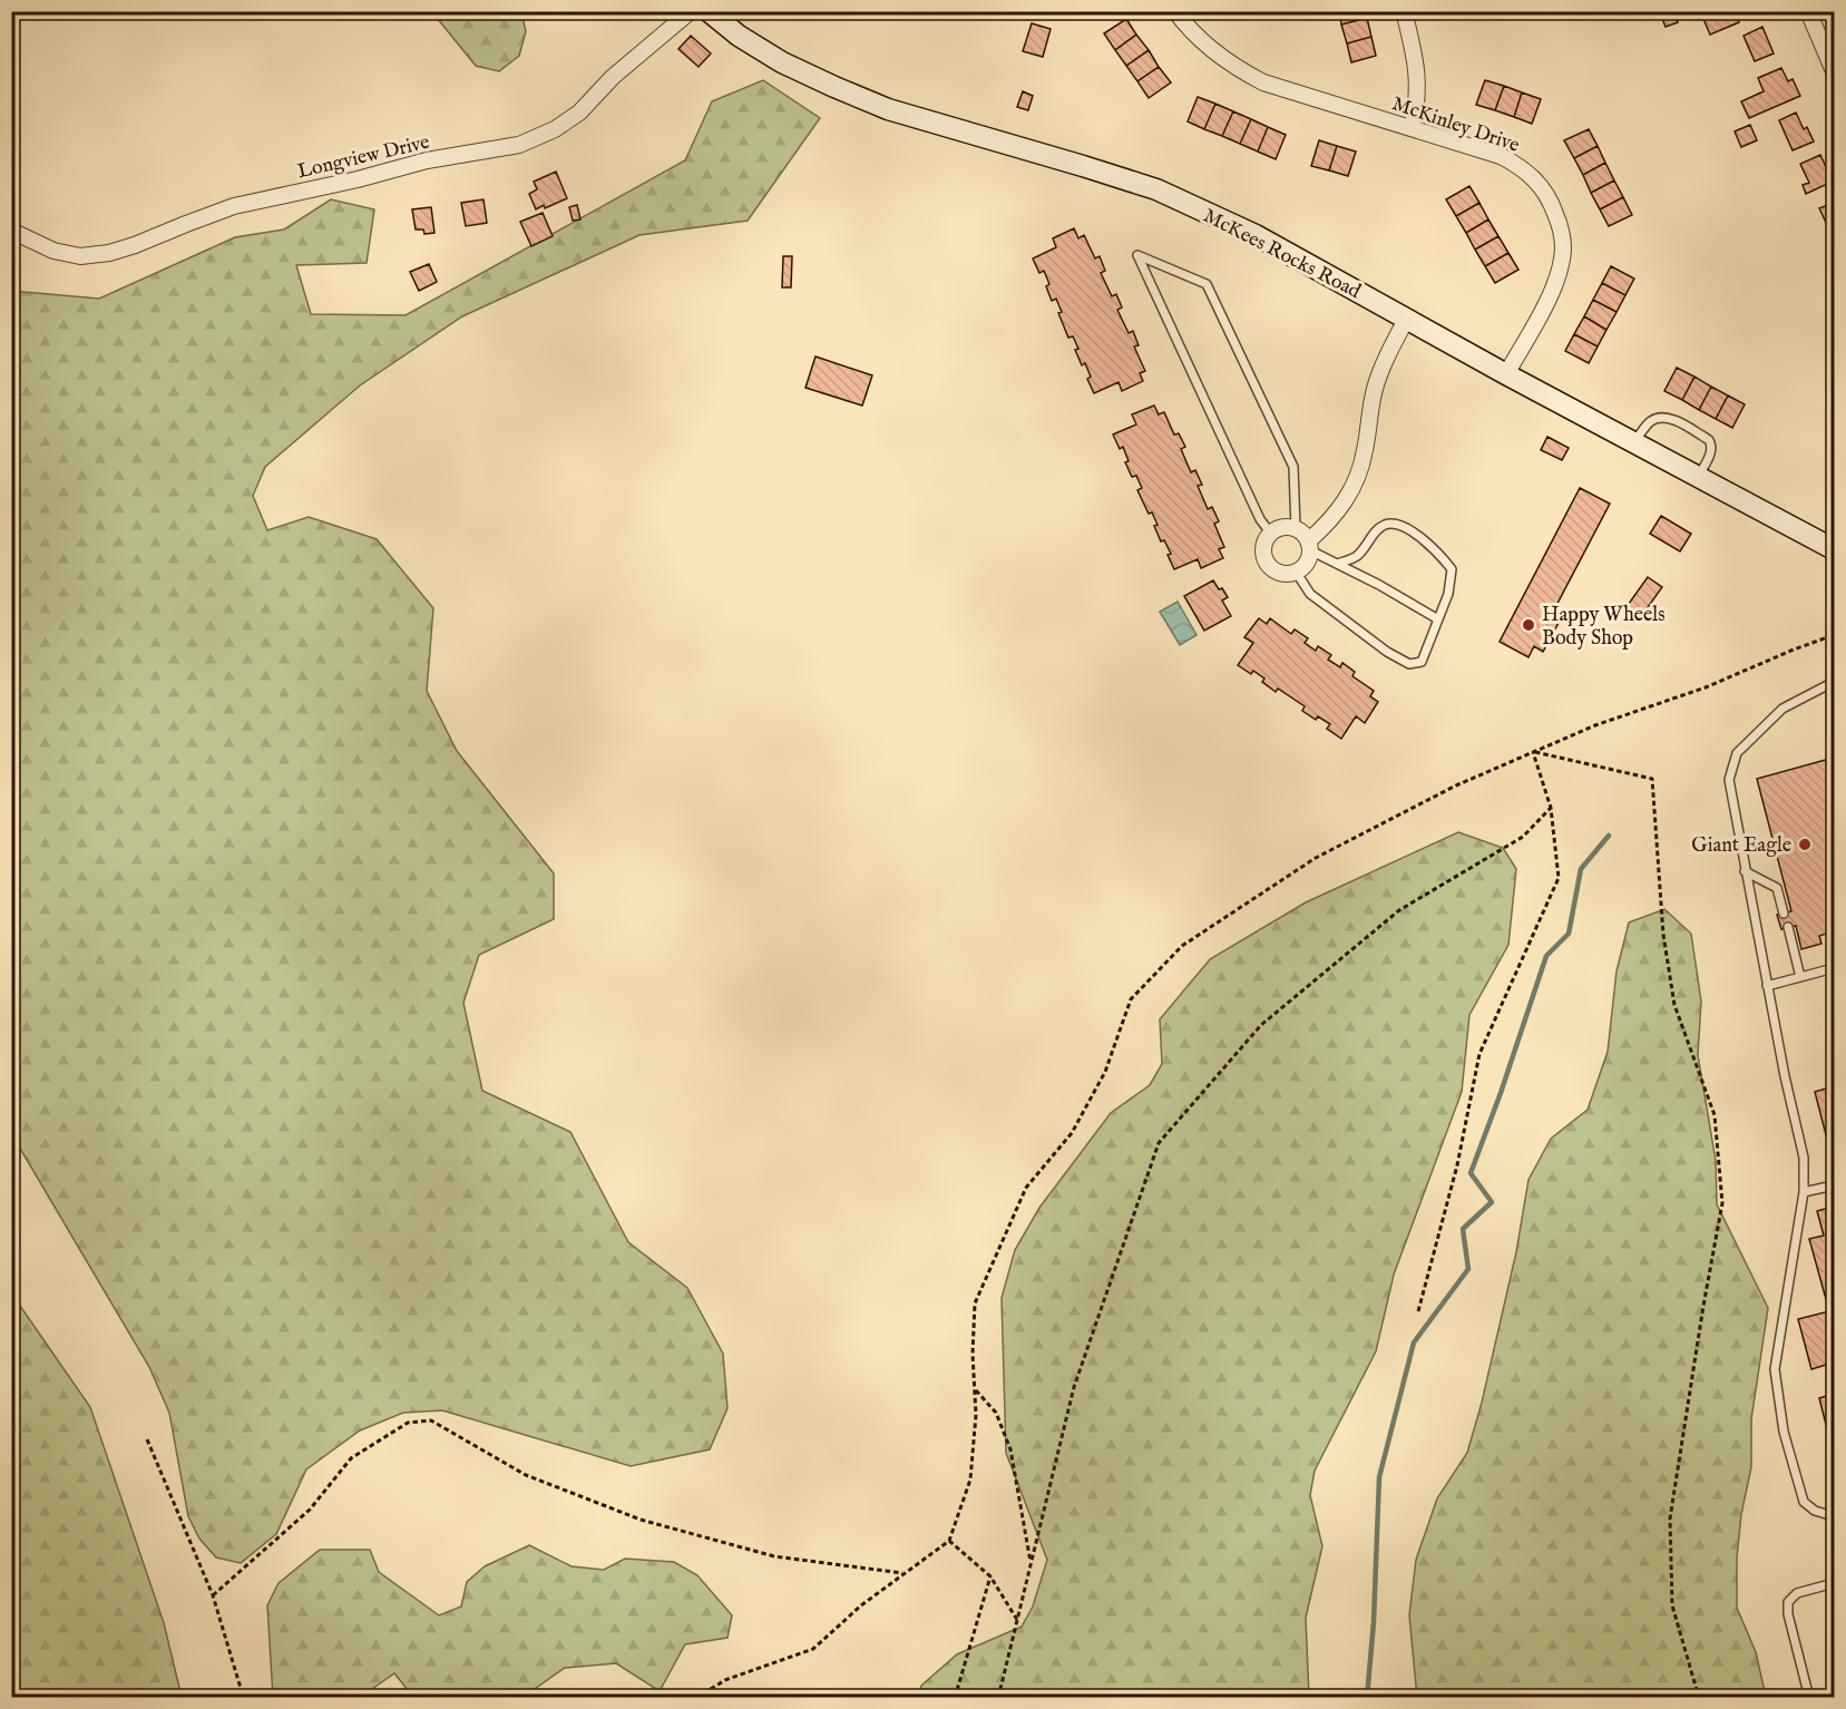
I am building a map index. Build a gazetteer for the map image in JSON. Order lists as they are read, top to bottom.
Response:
{
  "streets": {
    "street": ["McKinley Drive", "Longview Drive", "McKees Rocks Road"]
  },
  "crossings": [
    ["McKinley Drive", "McKees Rocks Road"]
  ],
  "places": ["Happy Wheels Body Shop", "Giant Eagle"]
}
